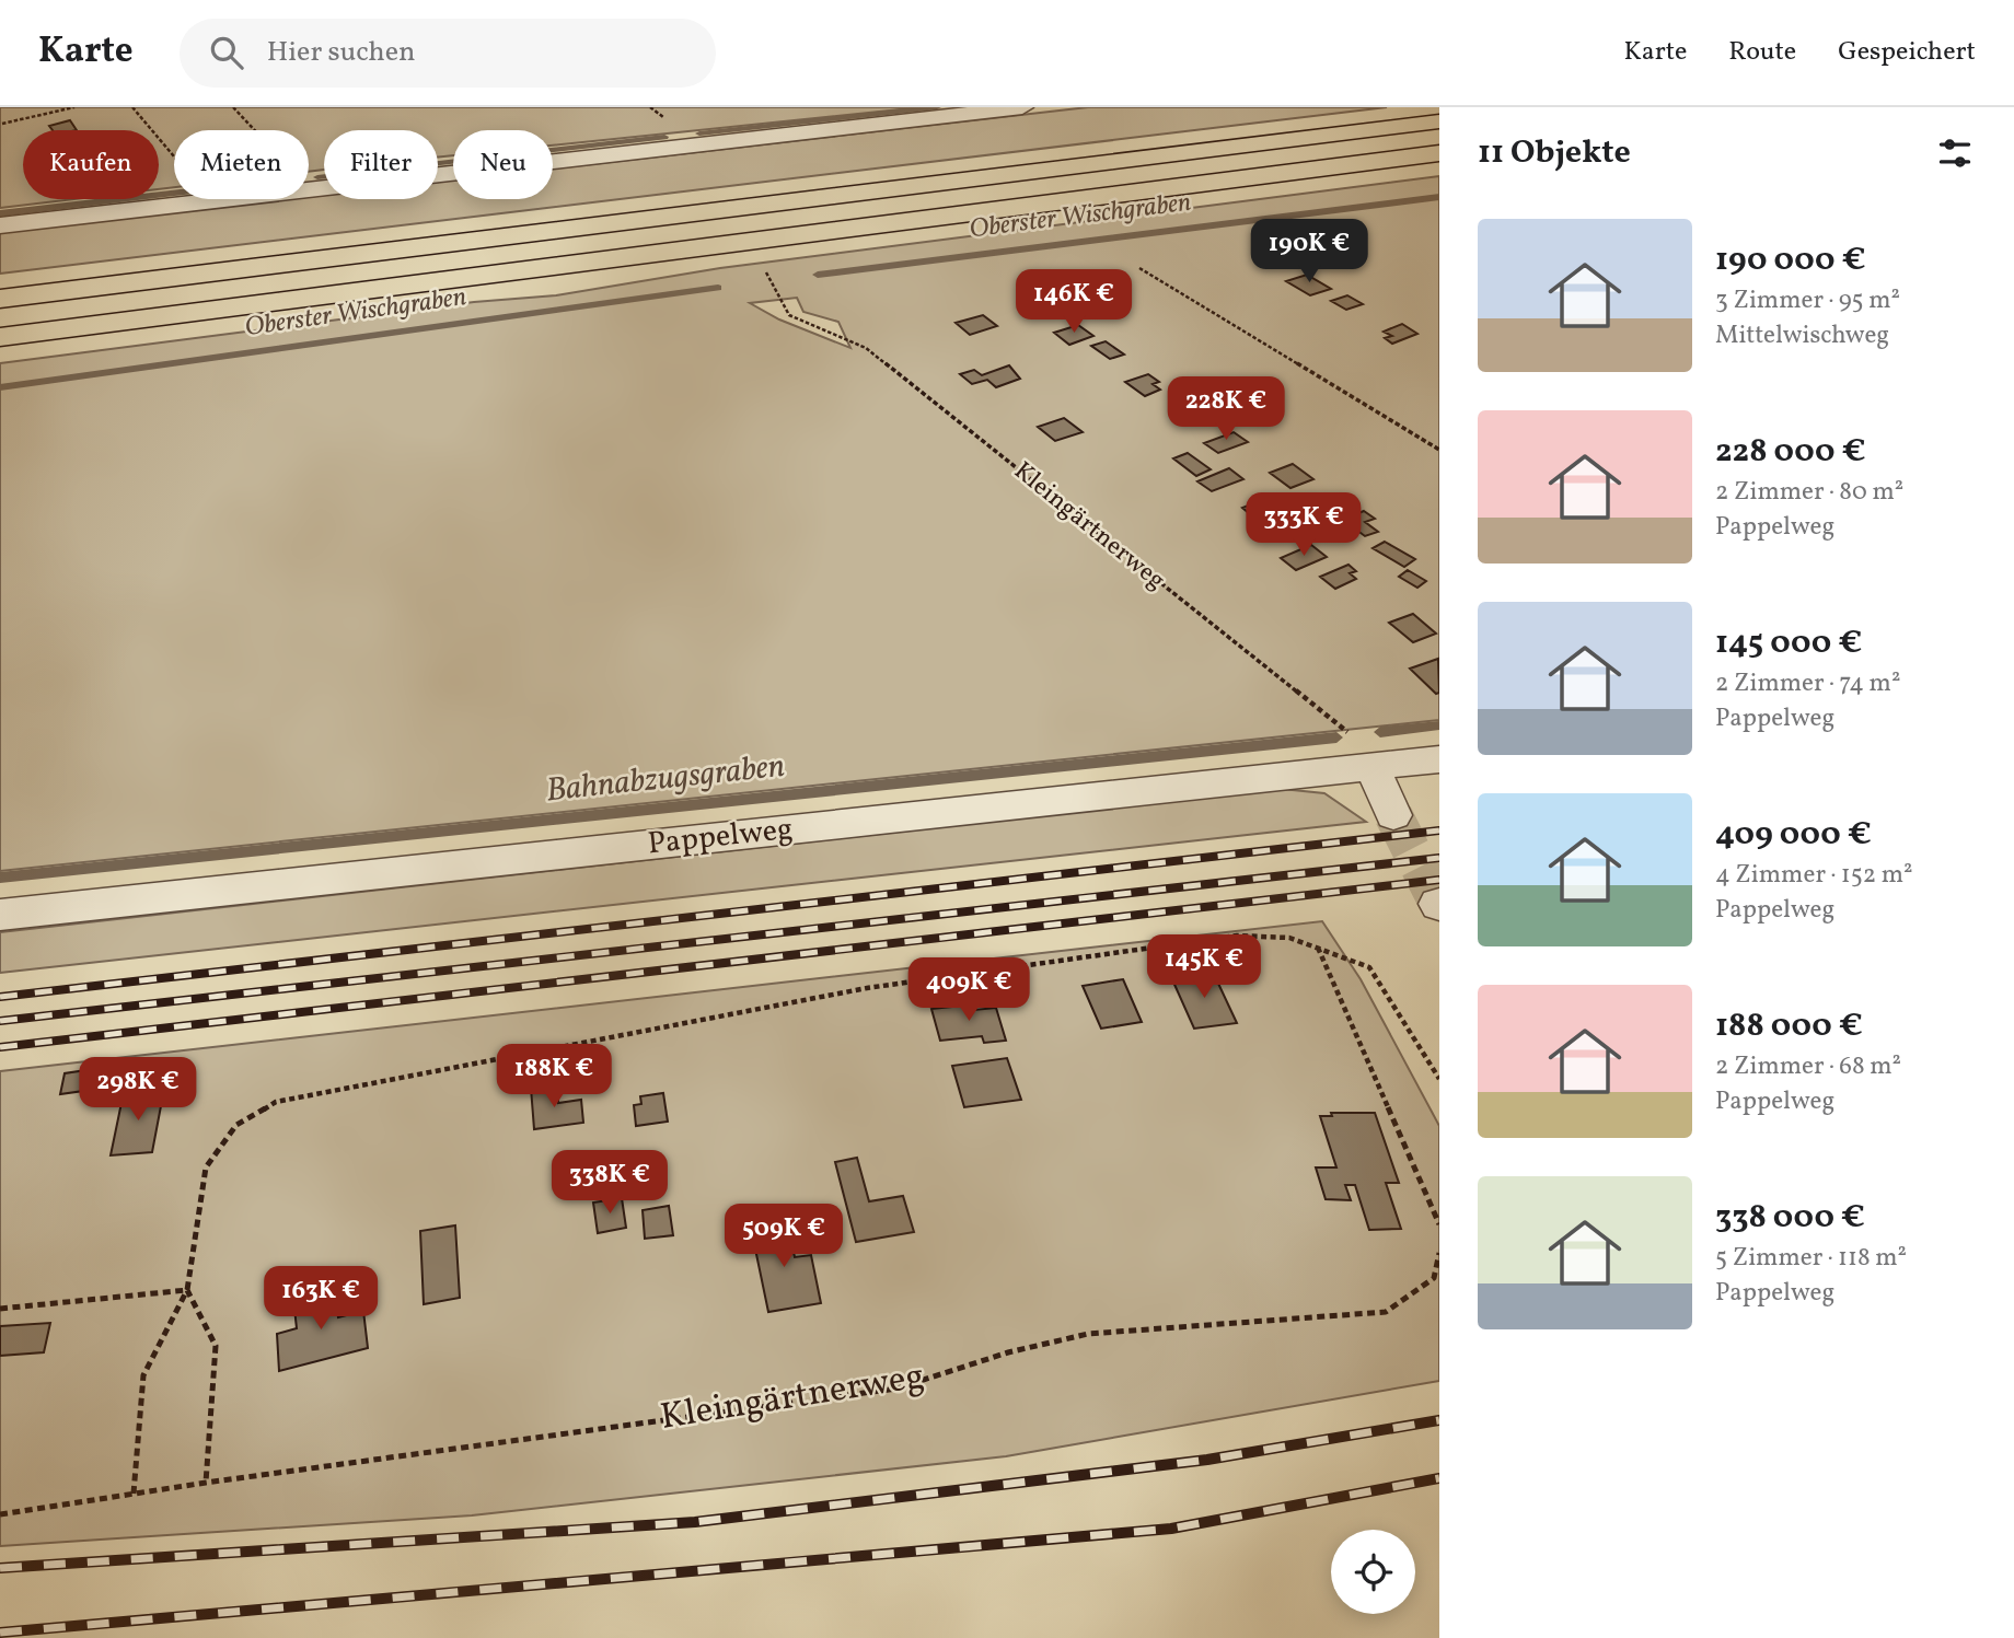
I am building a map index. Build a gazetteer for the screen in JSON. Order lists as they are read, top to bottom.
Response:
{
  "streets": {
    "street": ["Pappelweg"],
    "path": ["Kleingärtnerweg"]
  },
  "crossings": [
    ["Kleingärtnerweg", "Pappelweg"]
  ],
  "water": ["Oberster Wischgraben", "Bahnabzugsgraben"],
  "page": {
    "header": "Karte",
    "search": "Hier suchen",
    "nav": ["Karte", "Route", "Gespeichert"],
    "heading": "11 Objekte",
    "chip": [
      "Kaufen",
      "Mieten",
      "Filter",
      "Neu"
    ],
    "list": [
      {
        "name": "190 000 €",
        "note": "3 Zimmer · 95 m² · Mittelwischweg"
      },
      {
        "name": "228 000 €",
        "note": "2 Zimmer · 80 m² · Pappelweg"
      },
      {
        "name": "145 000 €",
        "note": "2 Zimmer · 74 m² · Pappelweg"
      },
      {
        "name": "409 000 €",
        "note": "4 Zimmer · 152 m² · Pappelweg"
      },
      {
        "name": "188 000 €",
        "note": "2 Zimmer · 68 m² · Pappelweg"
      },
      {
        "name": "338 000 €",
        "note": "5 Zimmer · 118 m² · Pappelweg"
      }
    ],
    "price": [
      "190K €",
      "146K €",
      "228K €",
      "333K €",
      "145K €",
      "409K €",
      "188K €",
      "298K €",
      "338K €",
      "509K €",
      "163K €"
    ]
  }
}
